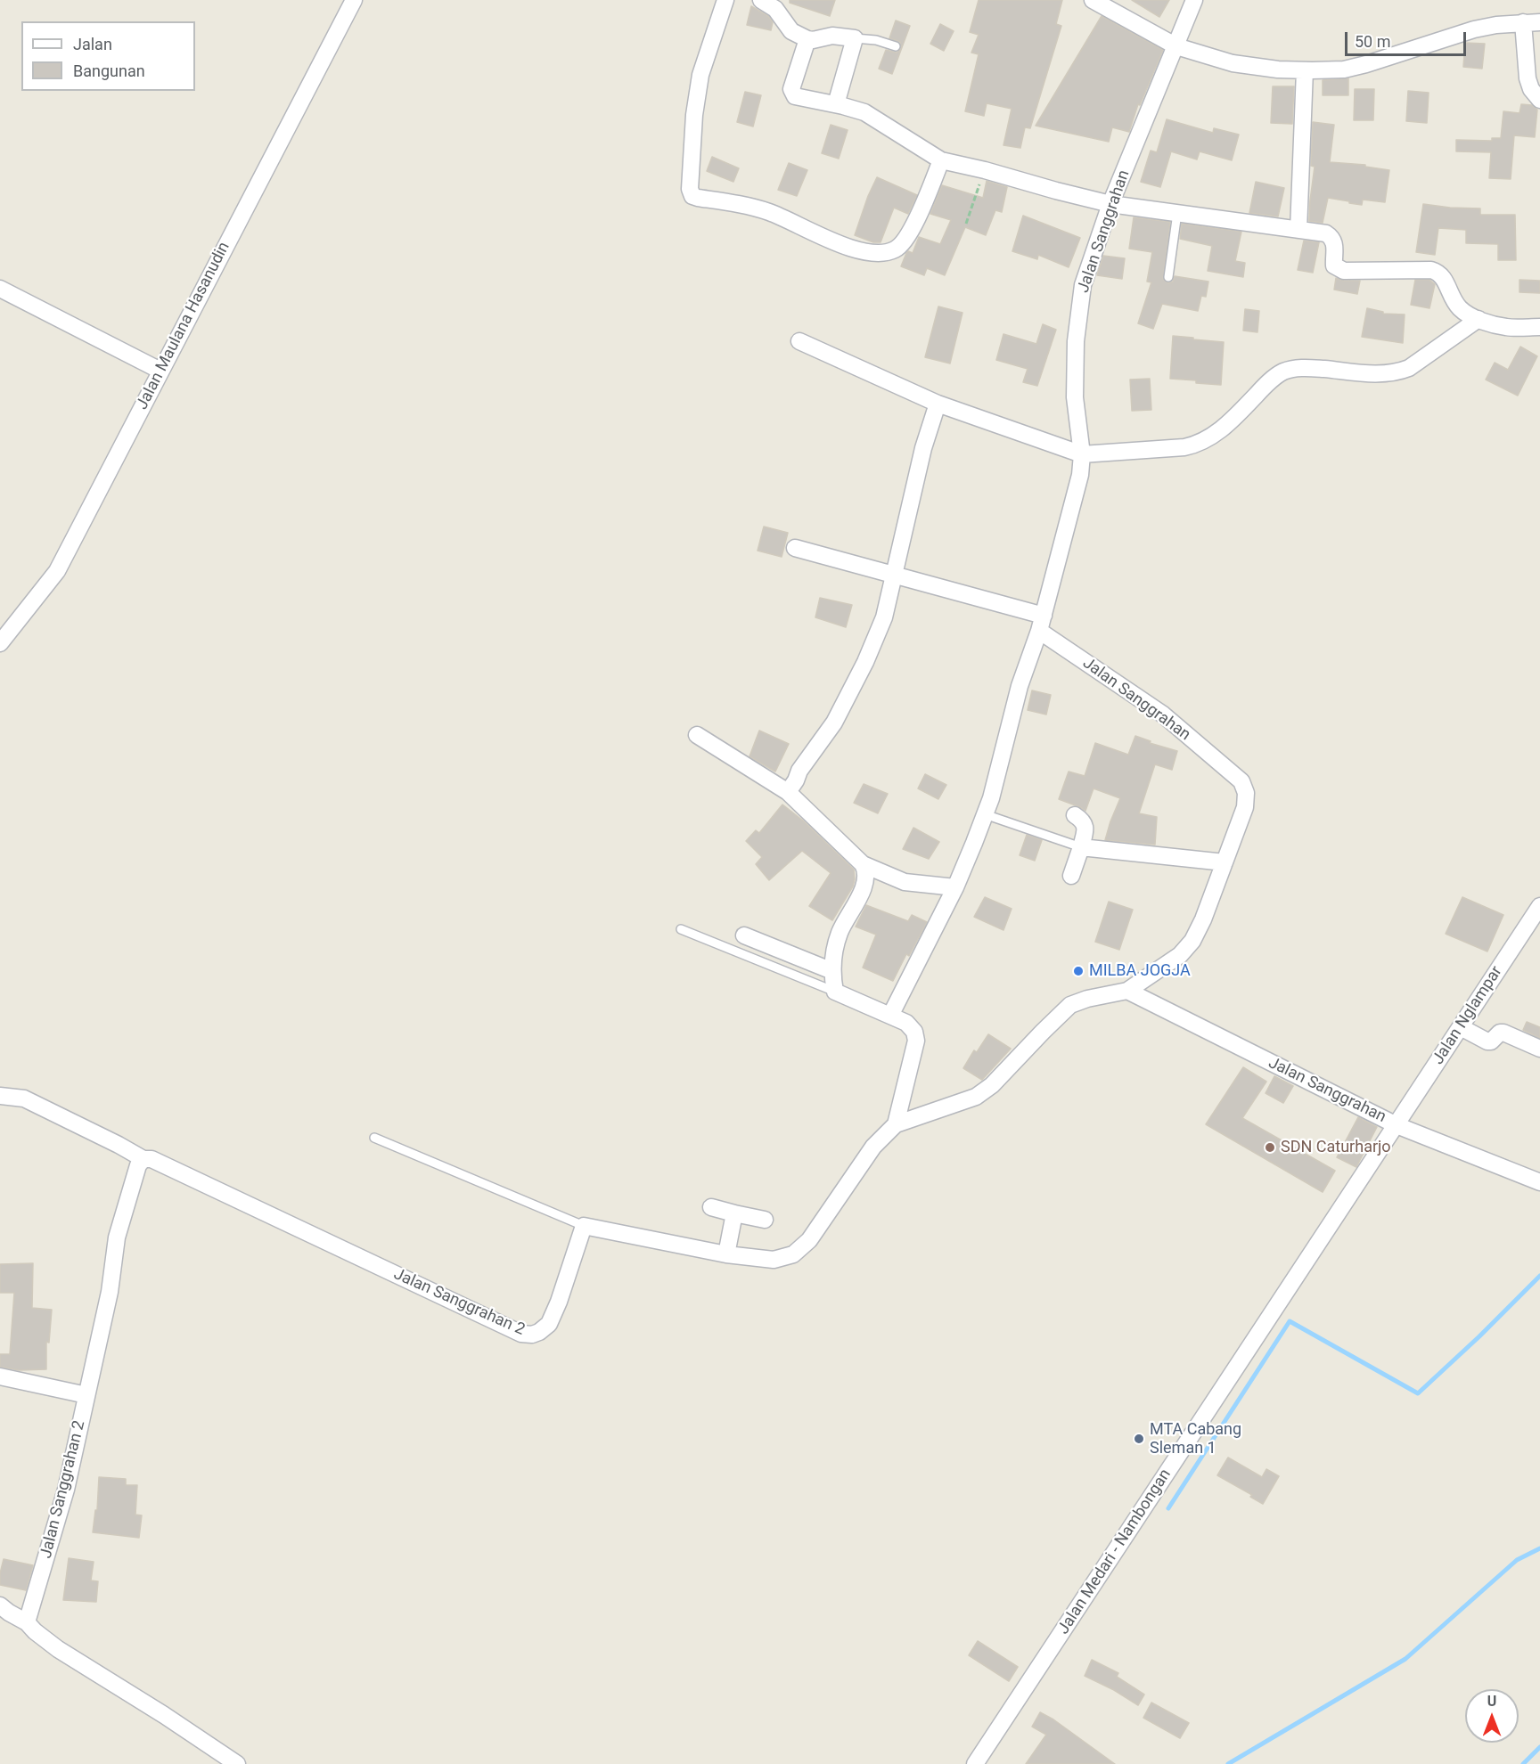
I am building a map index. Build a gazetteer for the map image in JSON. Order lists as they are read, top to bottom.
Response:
{
  "streets": {
    "street": [
      "Jalan Sanggrahan",
      "Jalan Maulana Hasanudin",
      "Jalan Nglampar",
      "Jalan Sanggrahan 2",
      "Jalan Medari - Nambongan"
    ]
  },
  "crossings": [
    ["Jalan Sanggrahan", "Jalan Nglampar"],
    ["Jalan Sanggrahan", "Jalan Medari - Nambongan"],
    ["Jalan Nglampar", "Jalan Medari - Nambongan"]
  ],
  "places": ["MILBA JOGJA", "SDN Caturharjo", "MTA Cabang Sleman 1"],
  "legend": ["Jalan", "Bangunan"],
  "scale_bar": "50 m",
  "north": "top"
}
